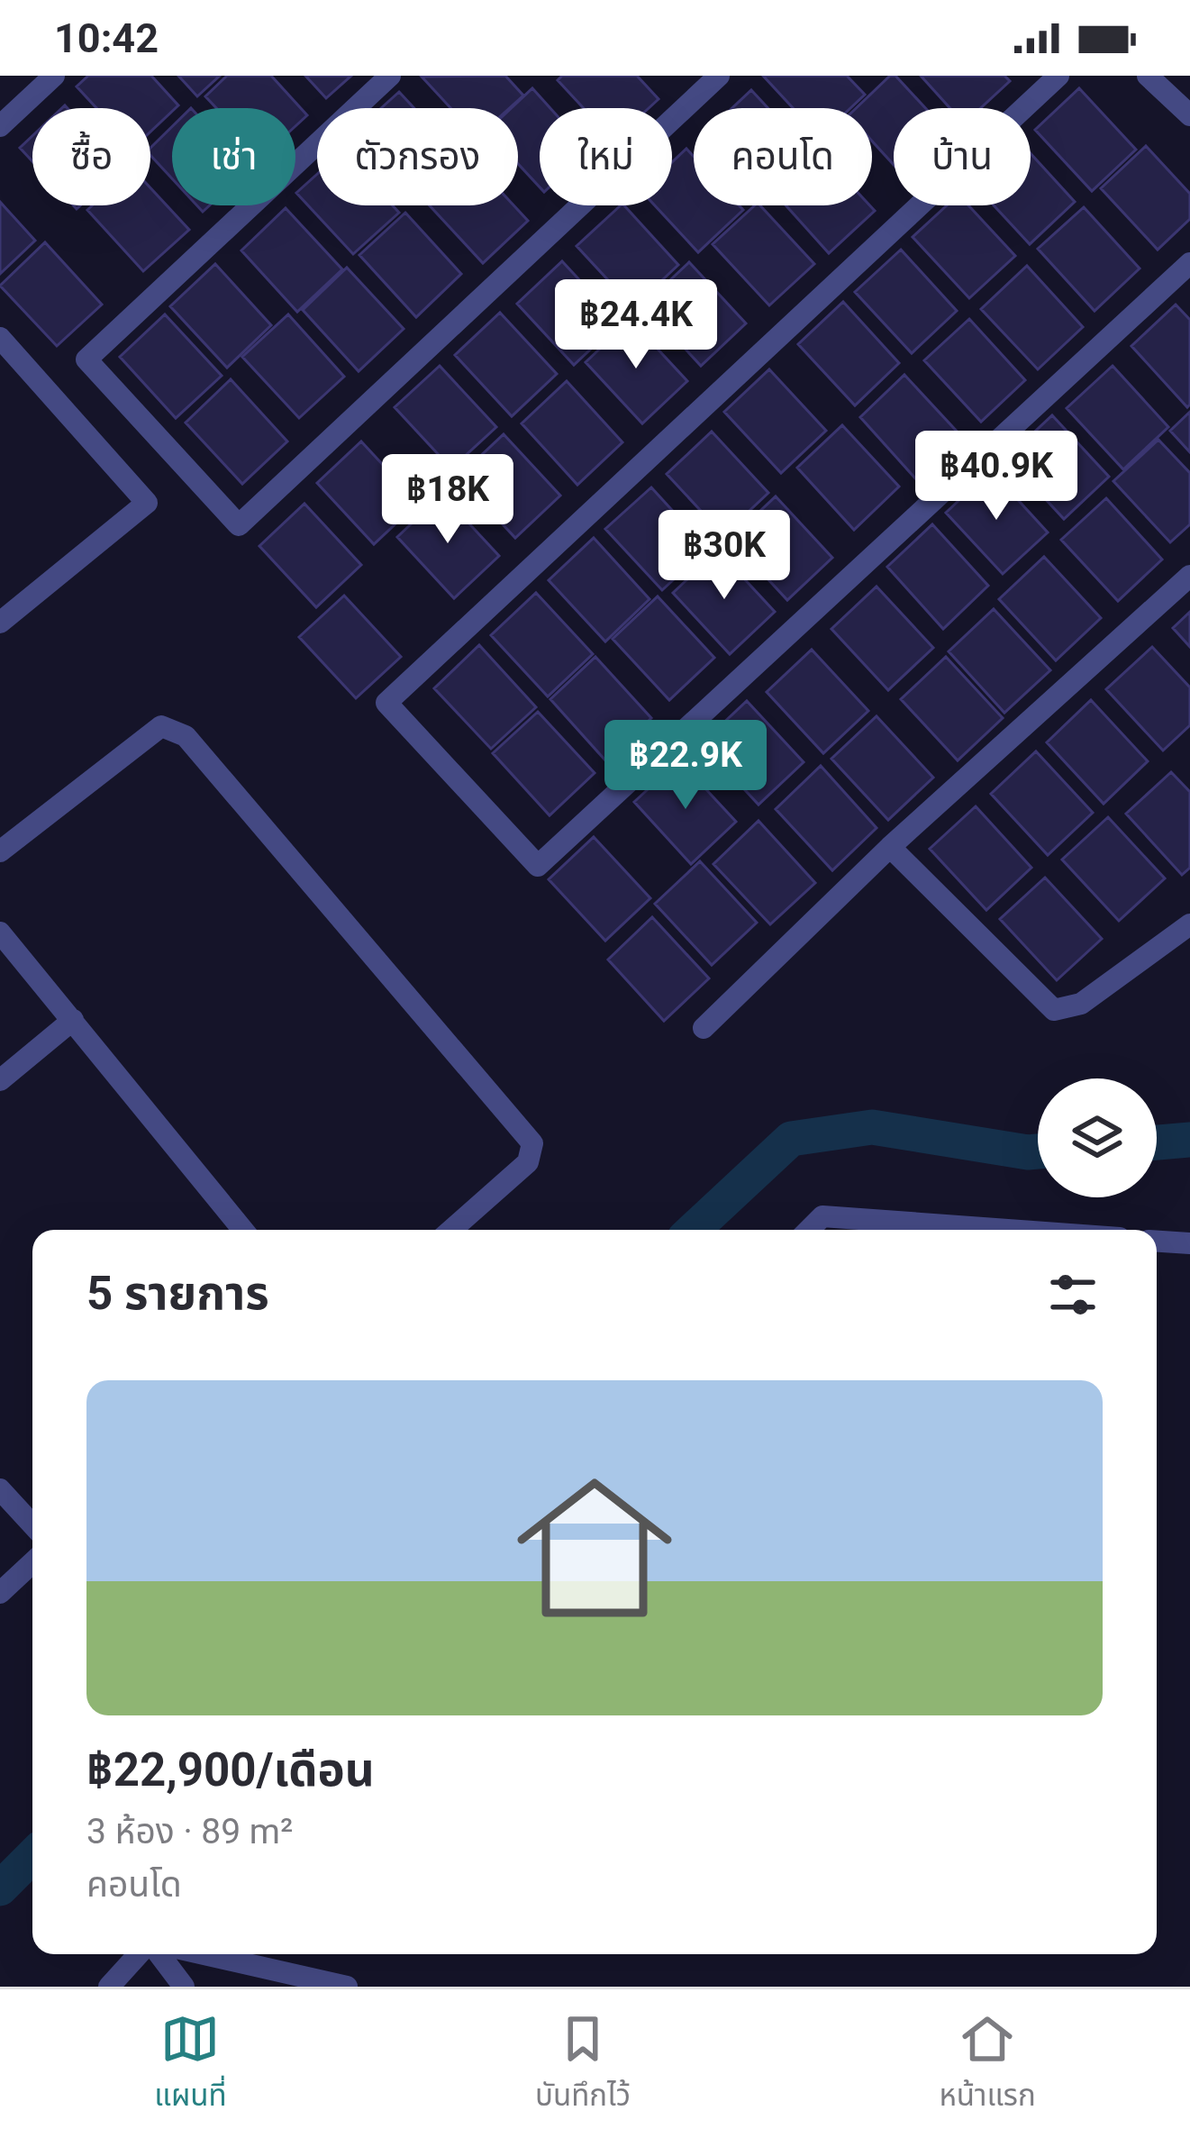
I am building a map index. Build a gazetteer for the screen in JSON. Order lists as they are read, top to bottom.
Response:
{
  "page": {
    "status": "10:42",
    "chip": [
      "ซื้อ",
      "เช่า",
      "ตัวกรอง",
      "ใหม่",
      "คอนโด",
      "บ้าน"
    ],
    "price": [
      "฿24.4K",
      "฿40.9K",
      "฿18K",
      "฿30K",
      "฿22.9K"
    ],
    "heading": "5 รายการ",
    "list": [
      {
        "name": "฿22,900/เดือน",
        "note": "3 ห้อง · 89 m² · คอนโด"
      }
    ],
    "tabs": ["แผนที่", "บันทึกไว้", "หน้าแรก"]
  }
}
